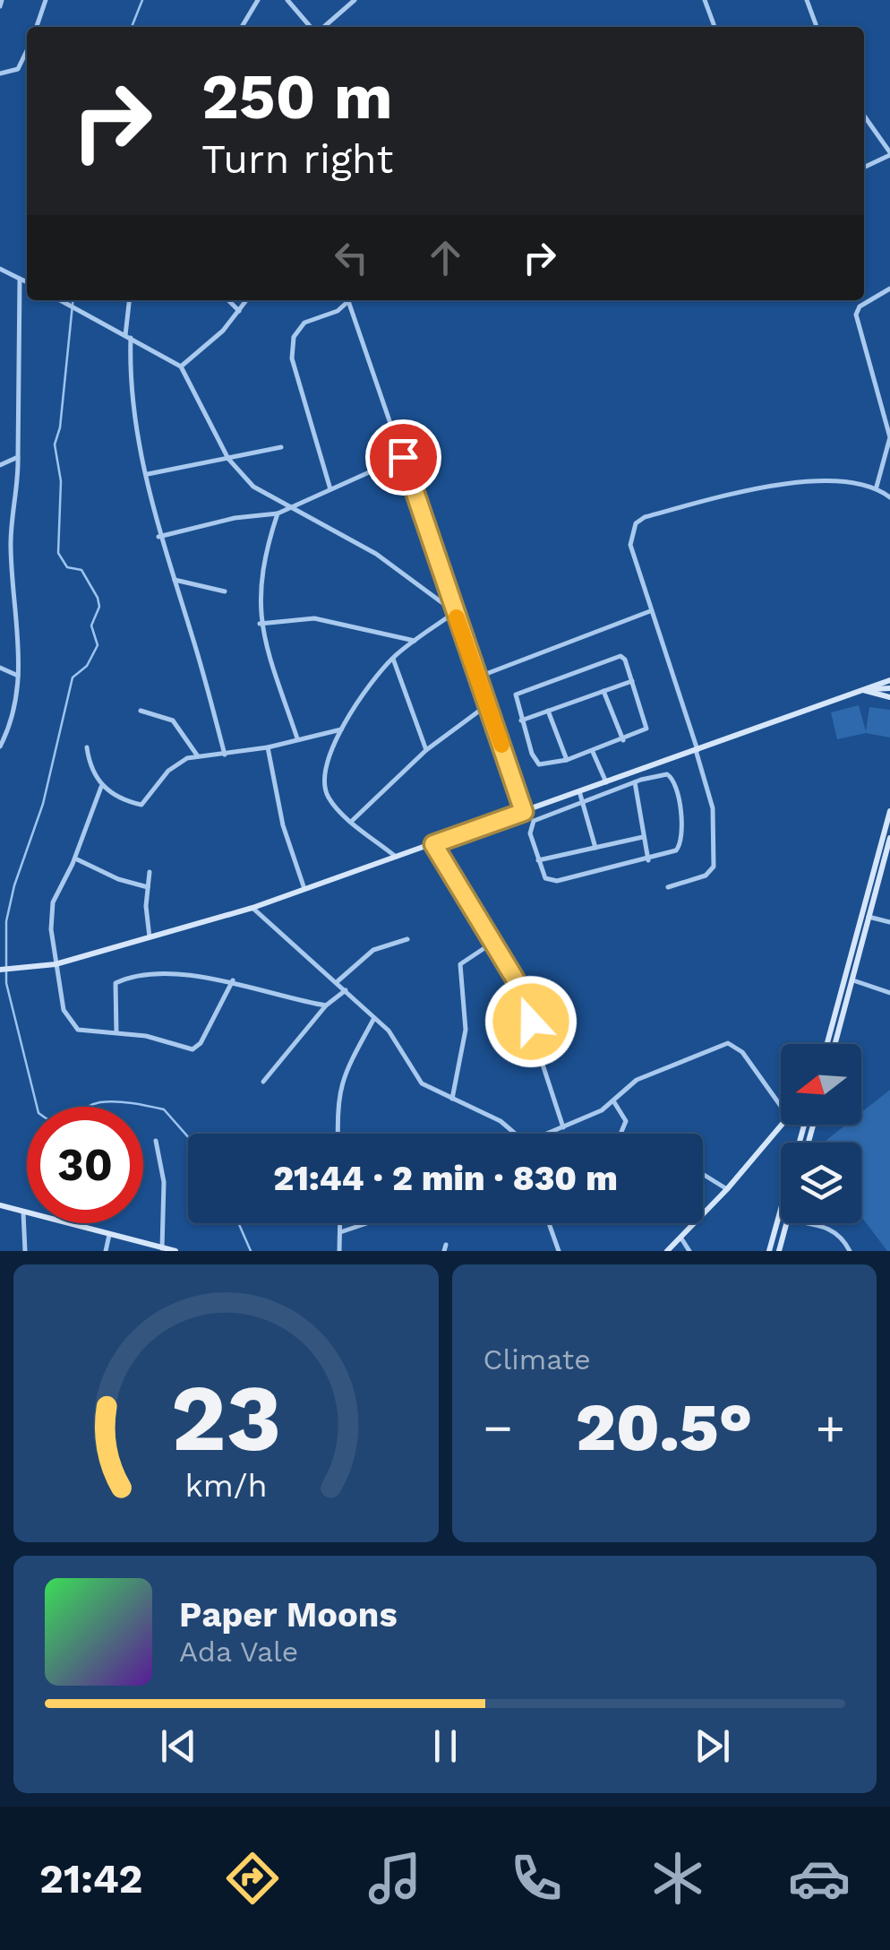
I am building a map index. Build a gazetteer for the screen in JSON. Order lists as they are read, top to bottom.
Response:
{
  "north": "left",
  "page": {
    "turn": ["250 m", "Turn right"],
    "limit": "30",
    "trip": "21:44 · 2 min · 830 m",
    "tile": "Climate",
    "heat": ["−", "20.5°", "+"],
    "song": ["Paper Moons", "Ada Vale"],
    "tabs": "21:42",
    "gauge": ["23", "km/h"]
  }
}
